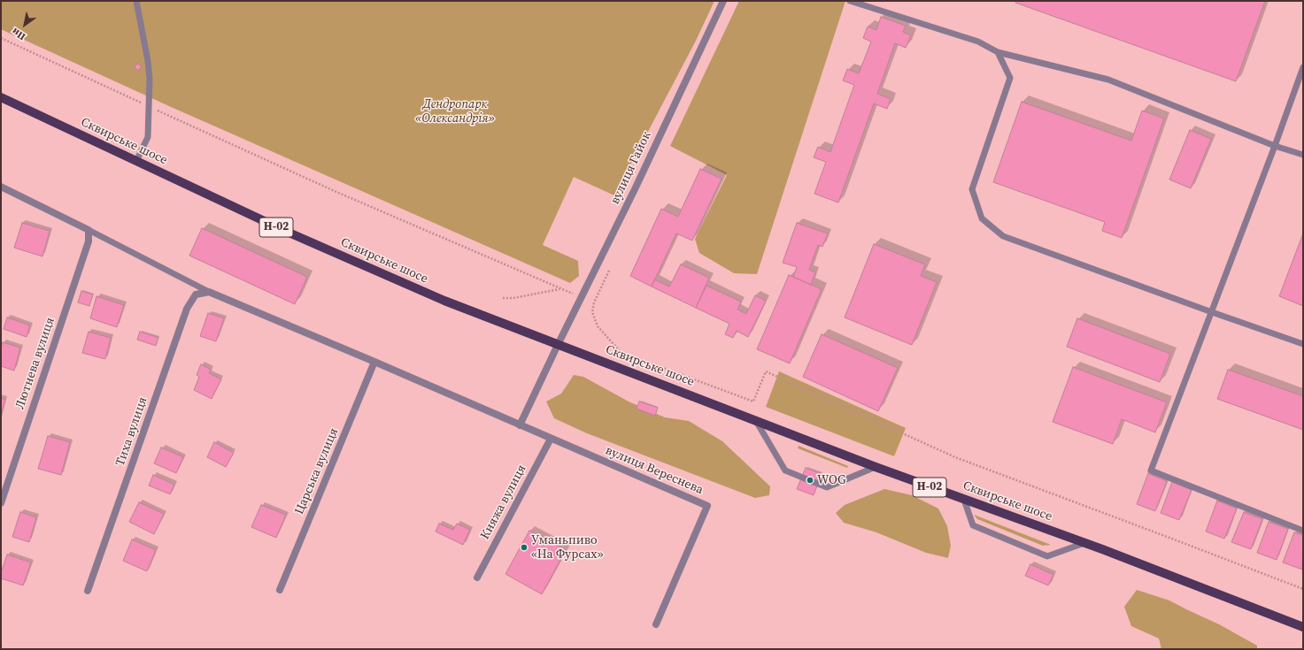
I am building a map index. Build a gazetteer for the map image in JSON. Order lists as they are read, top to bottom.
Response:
{
  "streets": {
    "main road": ["Сквирське шосе", "Н-02"],
    "street": [
      "вулиця Гайок",
      "Лютнева вулиця",
      "Тиха вулиця",
      "вулиця Вереснева",
      "Царська вулиця",
      "Княжа вулиця"
    ]
  },
  "crossings": [
    ["Сквирське шосе", "вулиця Гайок"],
    ["вулиця Вереснева", "Княжа вулиця"]
  ],
  "parks": ["Дендропарк «Олександрія»"],
  "places": ["WOG", "Уманьпиво «На Фурсах»"],
  "north": "bottom left"
}
